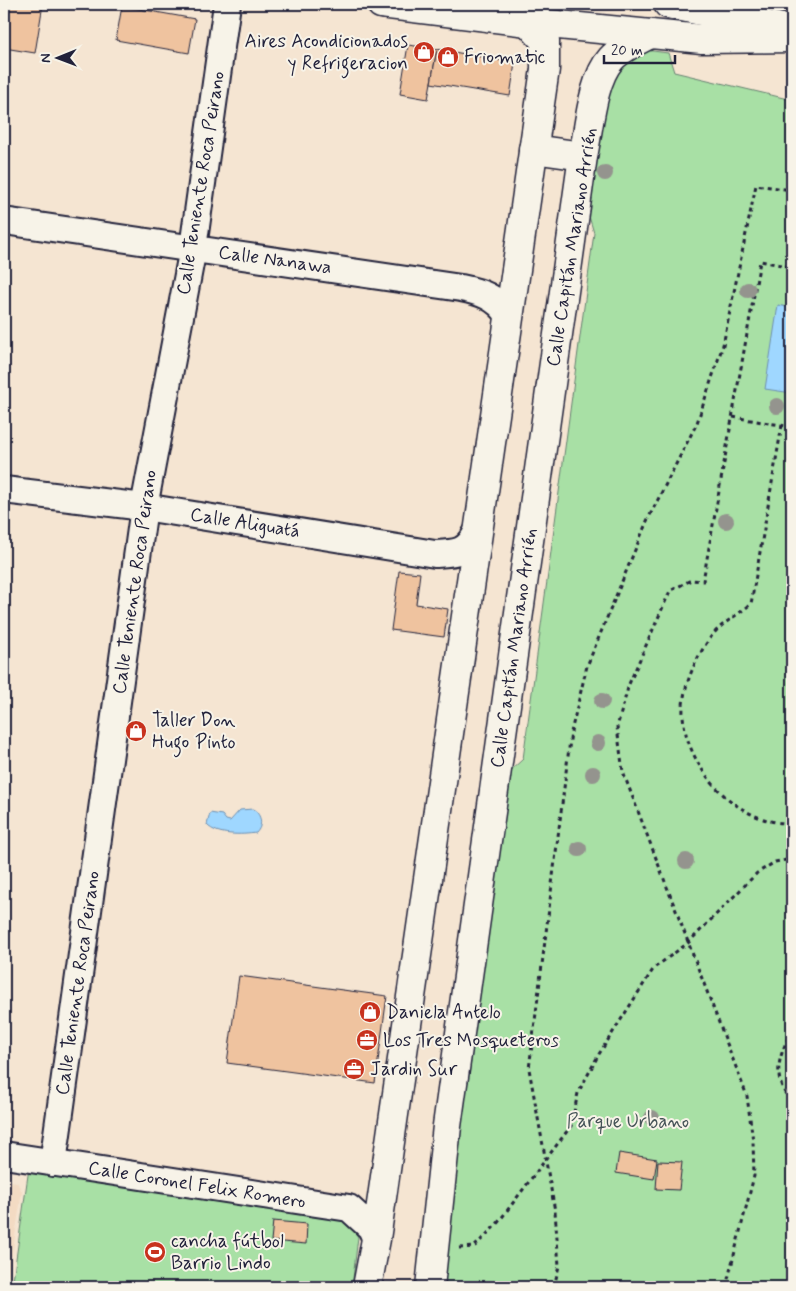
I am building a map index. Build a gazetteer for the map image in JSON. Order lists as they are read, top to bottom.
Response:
{
  "streets": {
    "street": [
      "Calle Teniente Roca Peirano",
      "Calle Capitán Mariano Arrién",
      "Calle Nanawa",
      "Calle Aliguatá",
      "Calle Coronel Felix Romero"
    ]
  },
  "crossings": [
    ["Calle Teniente Roca Peirano", "Calle Nanawa"],
    ["Calle Teniente Roca Peirano", "Calle Aliguatá"],
    ["Calle Teniente Roca Peirano", "Calle Coronel Felix Romero"]
  ],
  "parks": ["Parque Urbano"],
  "places": {
    "shop": [
      "Aires Acondicionados y Refrigeracion",
      "Friomatic",
      "Taller Don Hugo Pinto",
      "Daniela Antelo"
    ],
    "office": ["Los Tres Mosqueteros", "Jardin Sur"],
    "sports": ["cancha fútbol Barrio Lindo"]
  },
  "scale_bar": "20 m",
  "north": "left"
}
